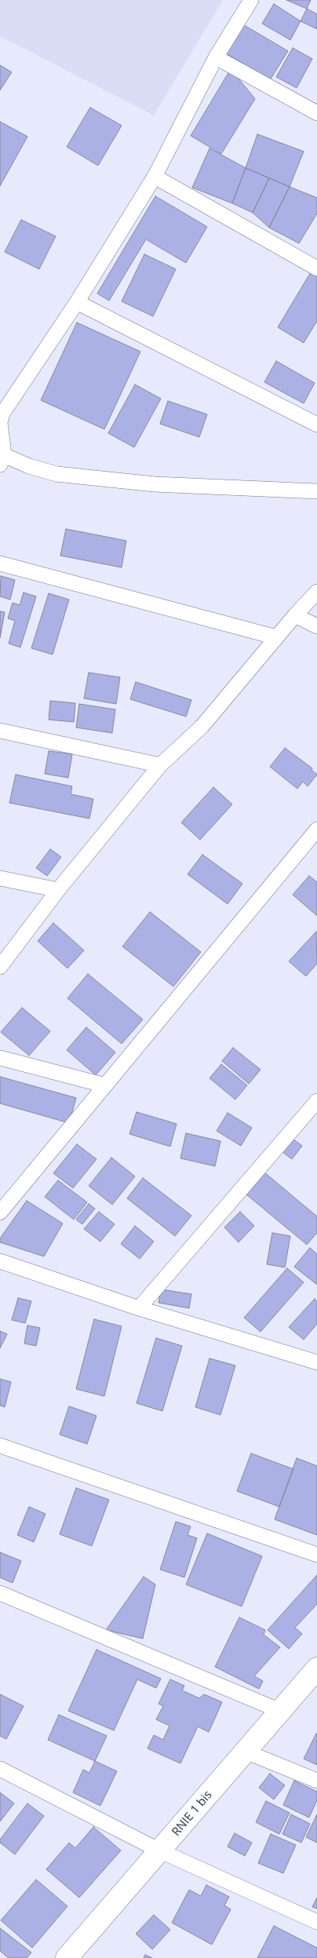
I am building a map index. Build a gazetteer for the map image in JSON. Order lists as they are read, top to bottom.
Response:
{
  "streets": {
    "main road": ["RNIE 1 bis"]
  }
}
